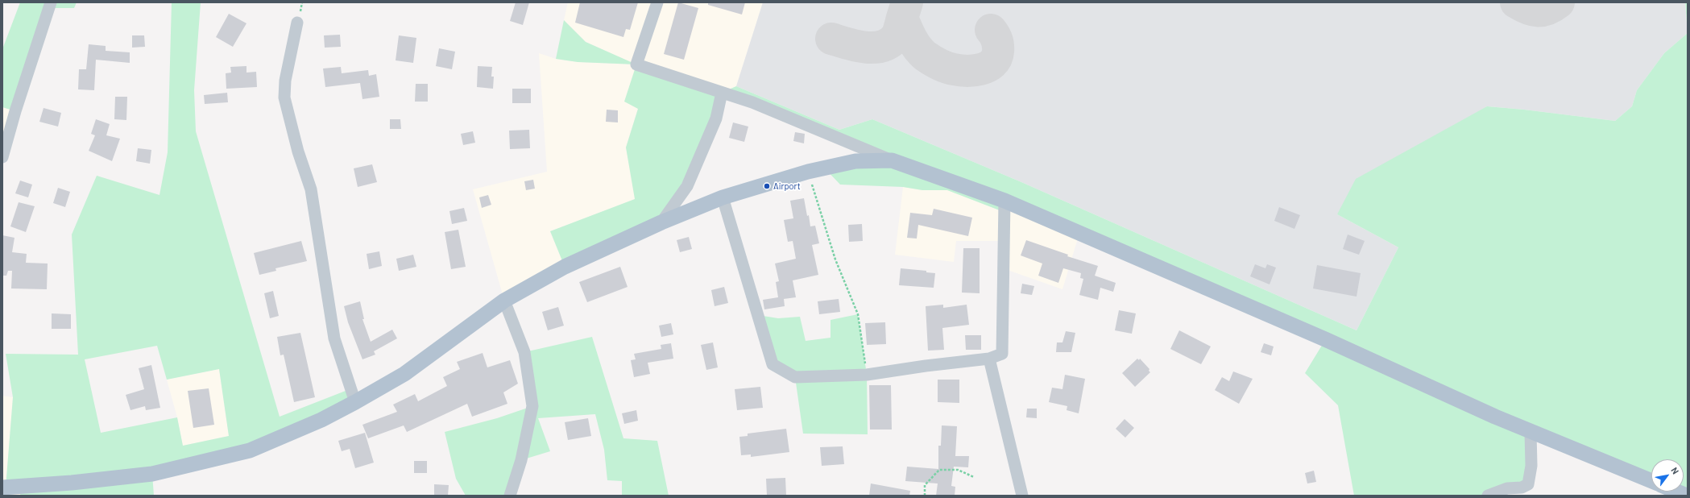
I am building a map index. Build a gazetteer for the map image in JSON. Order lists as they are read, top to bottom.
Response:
{
  "places": ["Airport"],
  "north": "top right"
}
